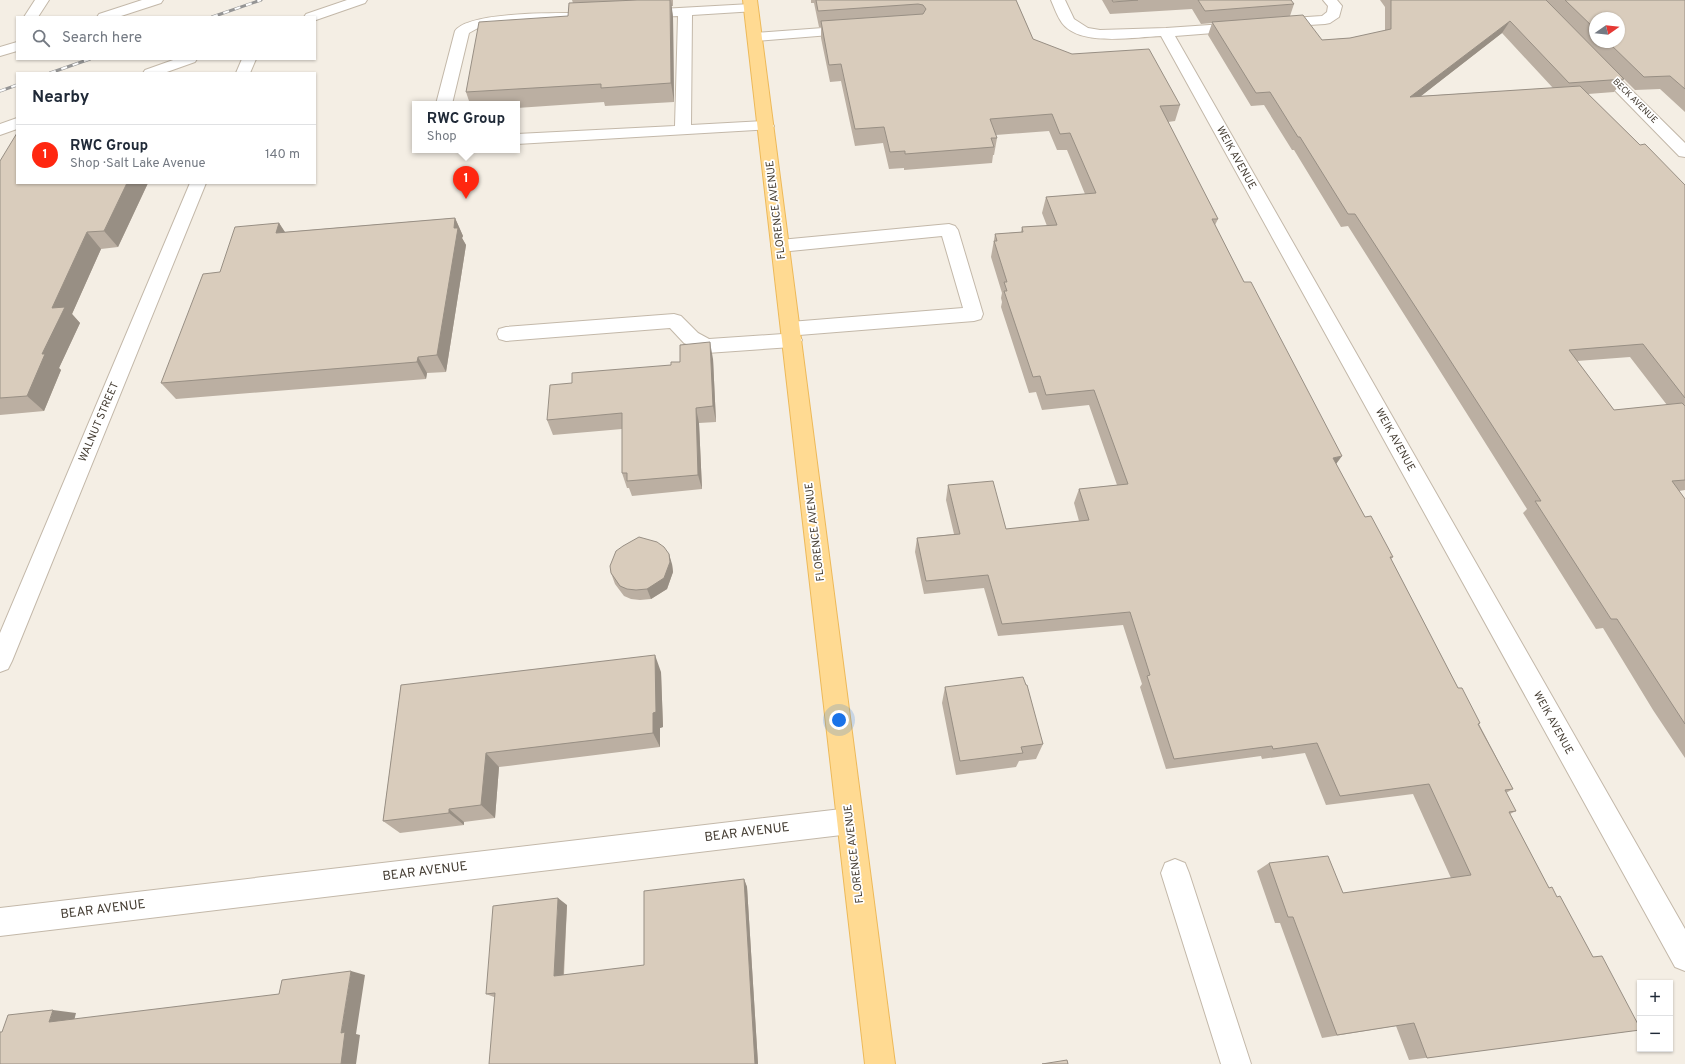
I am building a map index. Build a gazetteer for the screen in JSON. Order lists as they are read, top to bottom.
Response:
{
  "streets": {
    "main road": ["FLORENCE AVENUE"],
    "street": [
      "BECK AVENUE",
      "WEIK AVENUE",
      "WALNUT STREET",
      "BEAR AVENUE"
    ]
  },
  "crossings": [
    ["FLORENCE AVENUE", "BEAR AVENUE"]
  ],
  "north": "right",
  "page": {
    "search": "Search here",
    "heading": "Nearby",
    "popup": ["RWC Group", "Shop"],
    "list": [
      {
        "mark": "1",
        "name": "RWC Group",
        "note": "Shop · Salt Lake Avenue",
        "value": "140 m"
      }
    ],
    "pins": "1",
    "map_buttons": ["+", "−"]
  }
}
